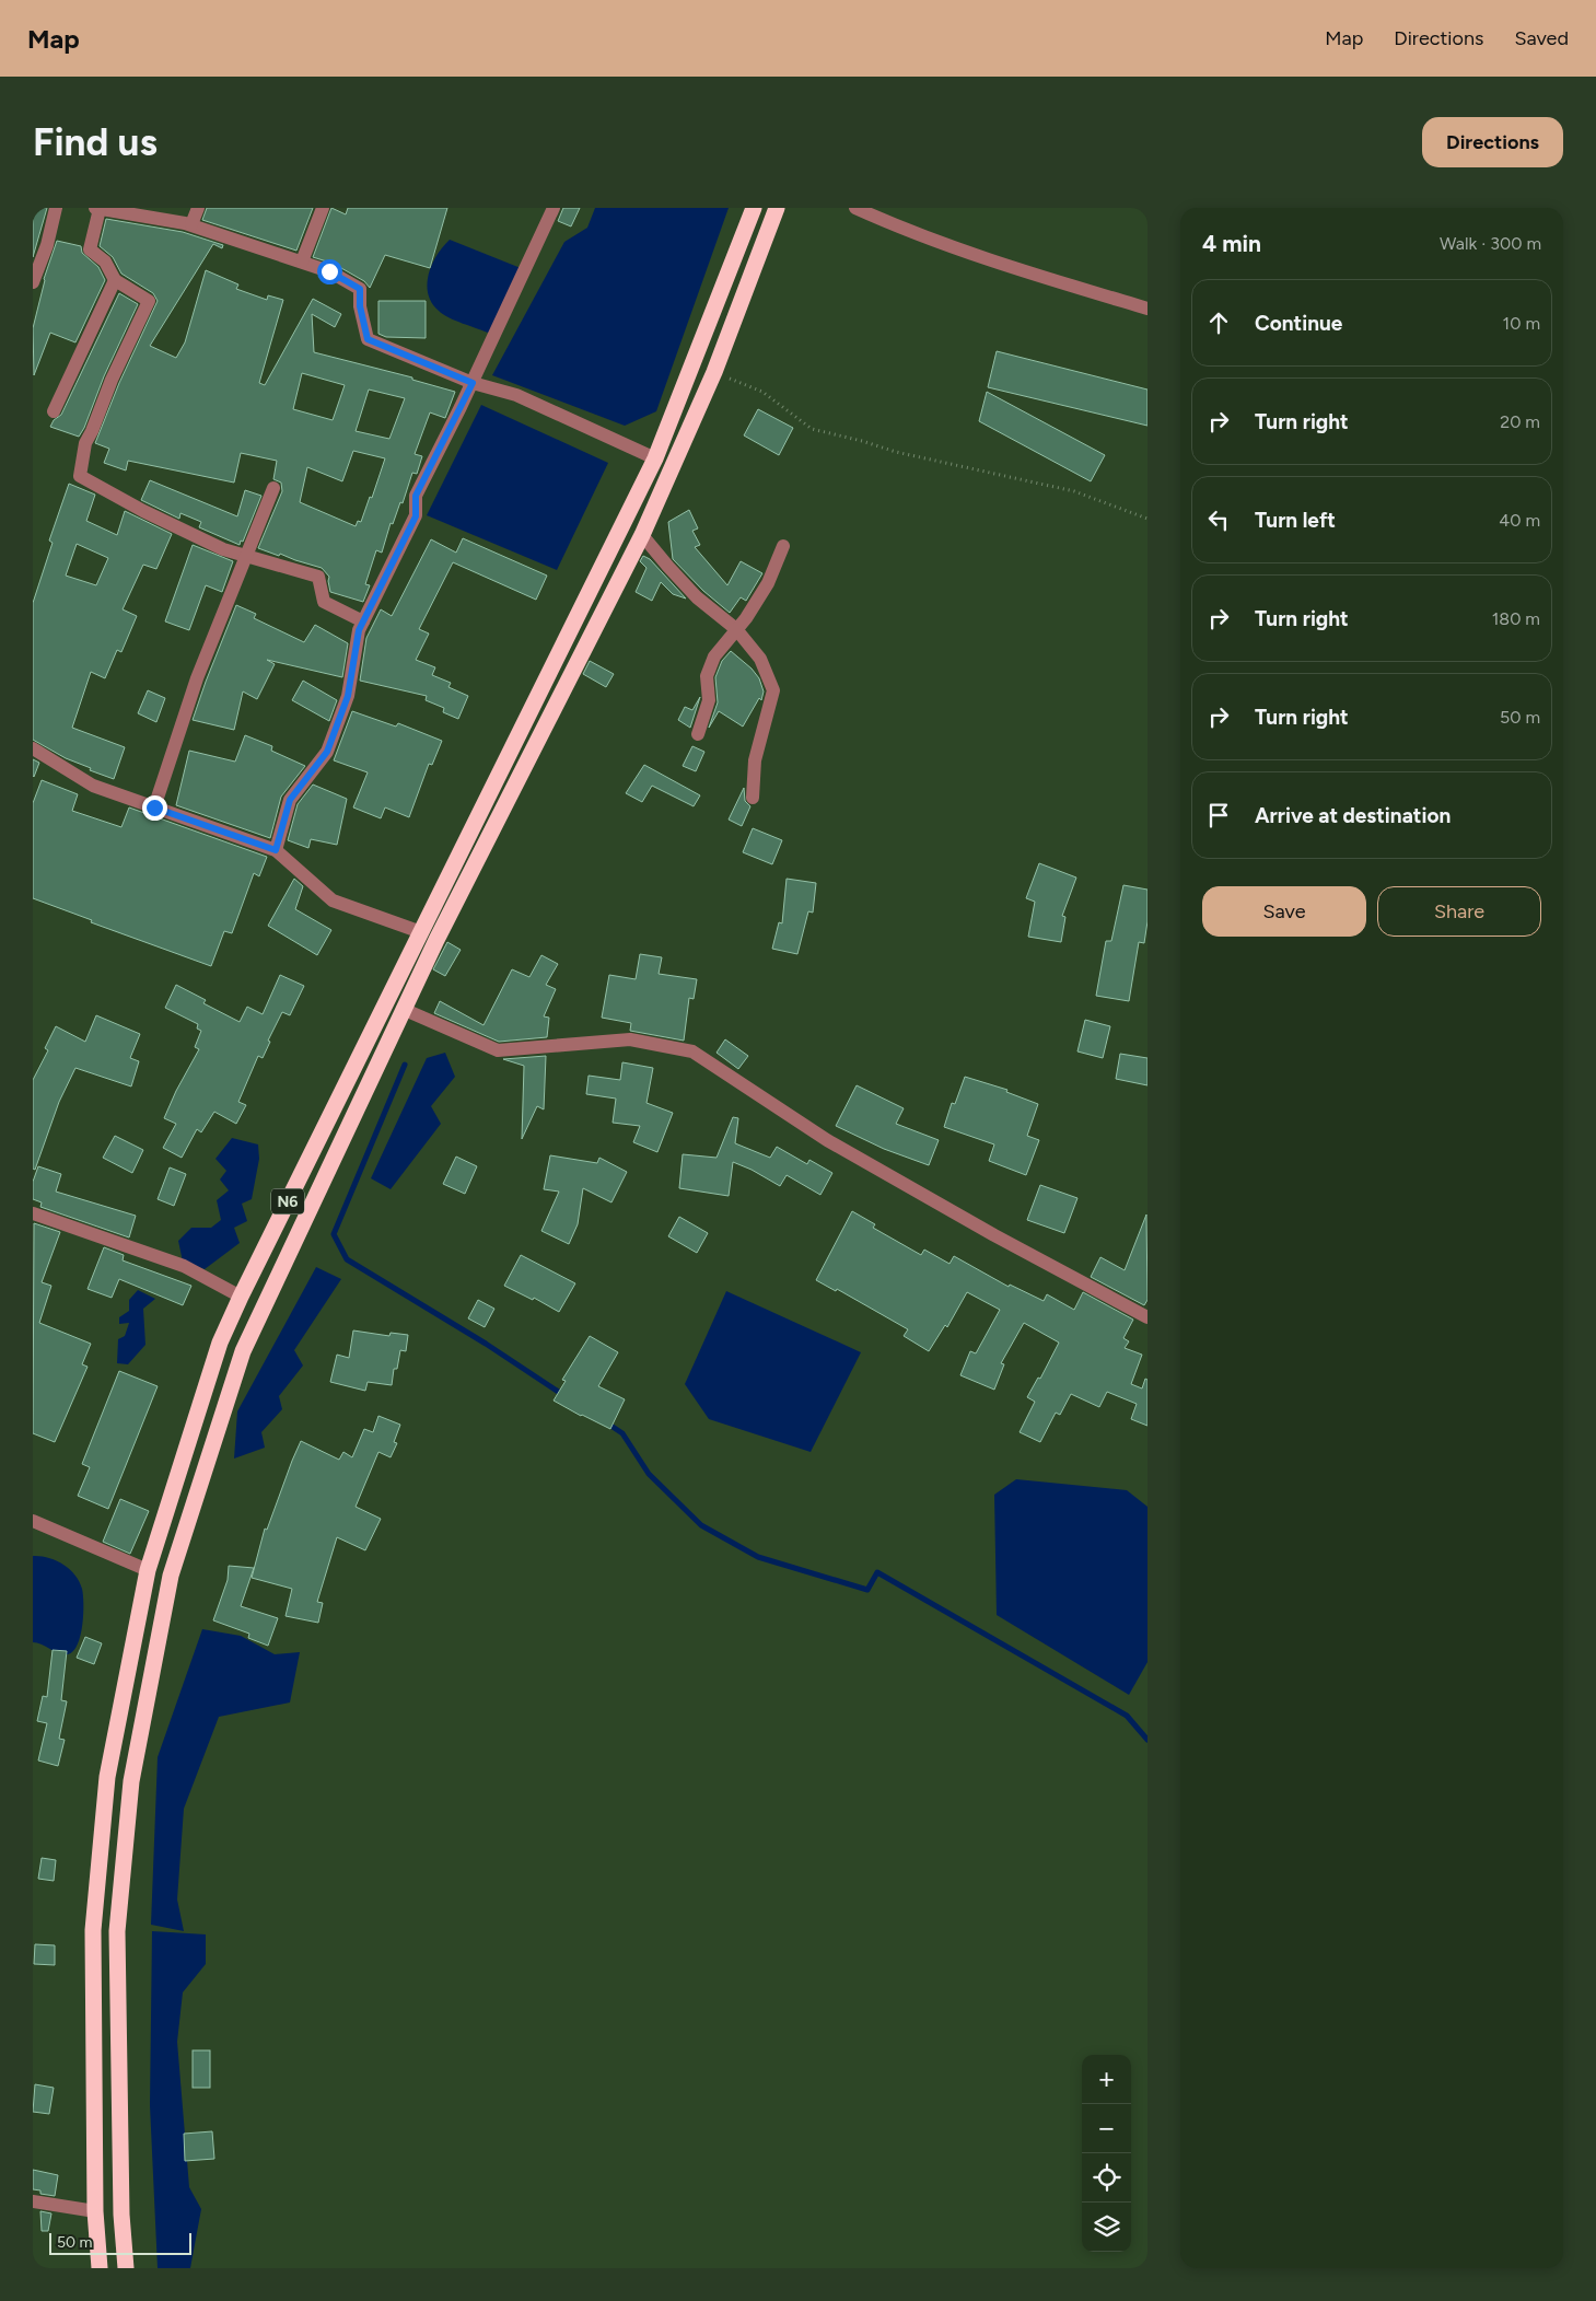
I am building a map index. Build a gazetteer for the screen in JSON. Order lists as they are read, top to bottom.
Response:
{
  "streets": {
    "highway": ["N6"]
  },
  "scale_bar": "50 m",
  "page": {
    "header": "Map",
    "nav": ["Map", "Directions", "Saved"],
    "buttons": [
      "Directions",
      ["Save", "Share"]
    ],
    "title": "Find us",
    "heading": ["4 min", "Walk · 300 m"],
    "list": [
      ["Continue", "10 m"],
      ["Turn right", "20 m"],
      ["Turn left", "40 m"],
      ["Turn right", "180 m"],
      ["Turn right", "50 m"],
      "Arrive at destination"
    ],
    "map_buttons": ["+", "−"],
    "scale": "50 m"
  }
}
